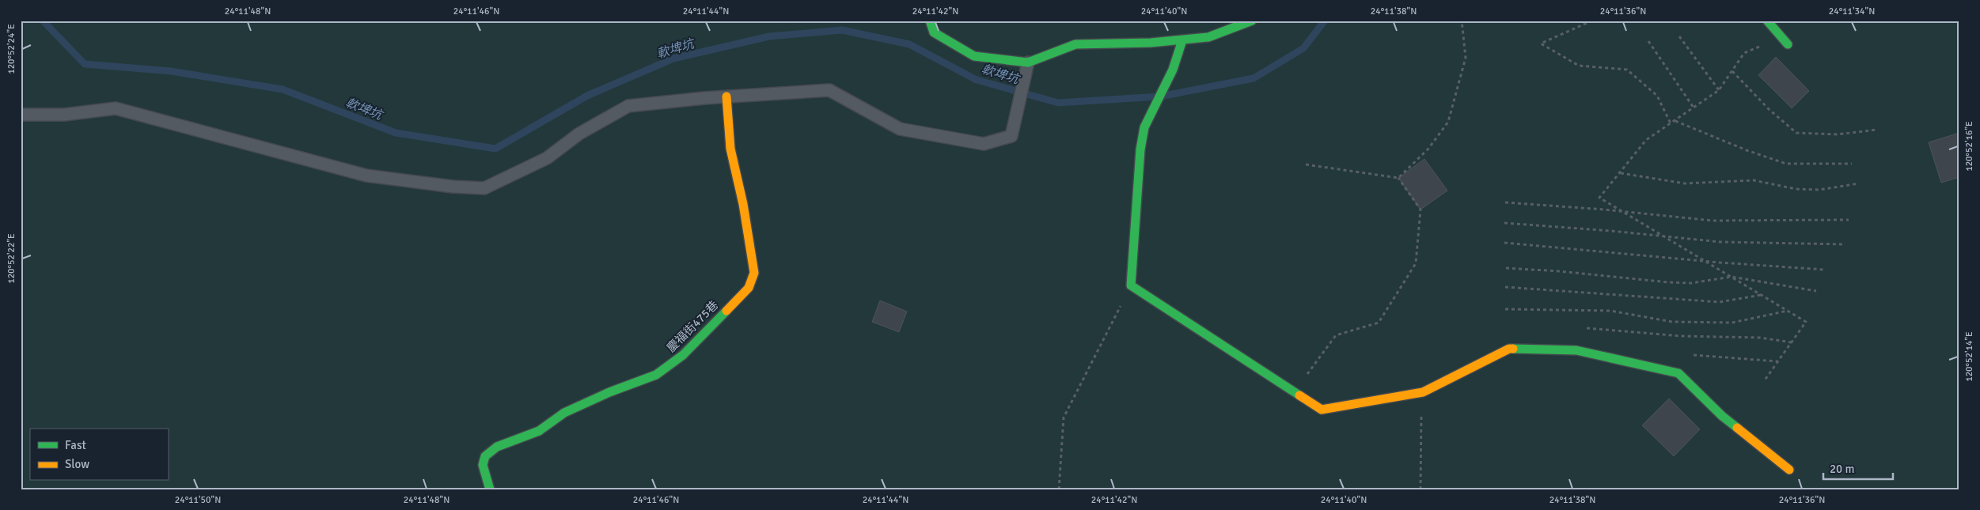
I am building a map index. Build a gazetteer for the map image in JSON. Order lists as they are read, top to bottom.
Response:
{
  "streets": {
    "street": ["慶福街475巷"]
  },
  "water": ["軟埤坑"],
  "legend": ["Fast", "Slow"],
  "scale_bar": "20 m",
  "coordinates": [
    "24°11'48\"N",
    "24°11'46\"N",
    "24°11'44\"N",
    "24°11'42\"N",
    "24°11'40\"N",
    "24°11'38\"N",
    "24°11'36\"N",
    "24°11'34\"N",
    "120°52'24\"E",
    "120°52'16\"E",
    "120°52'22\"E",
    "120°52'14\"E",
    "24°11'50\"N"
  ]
}
